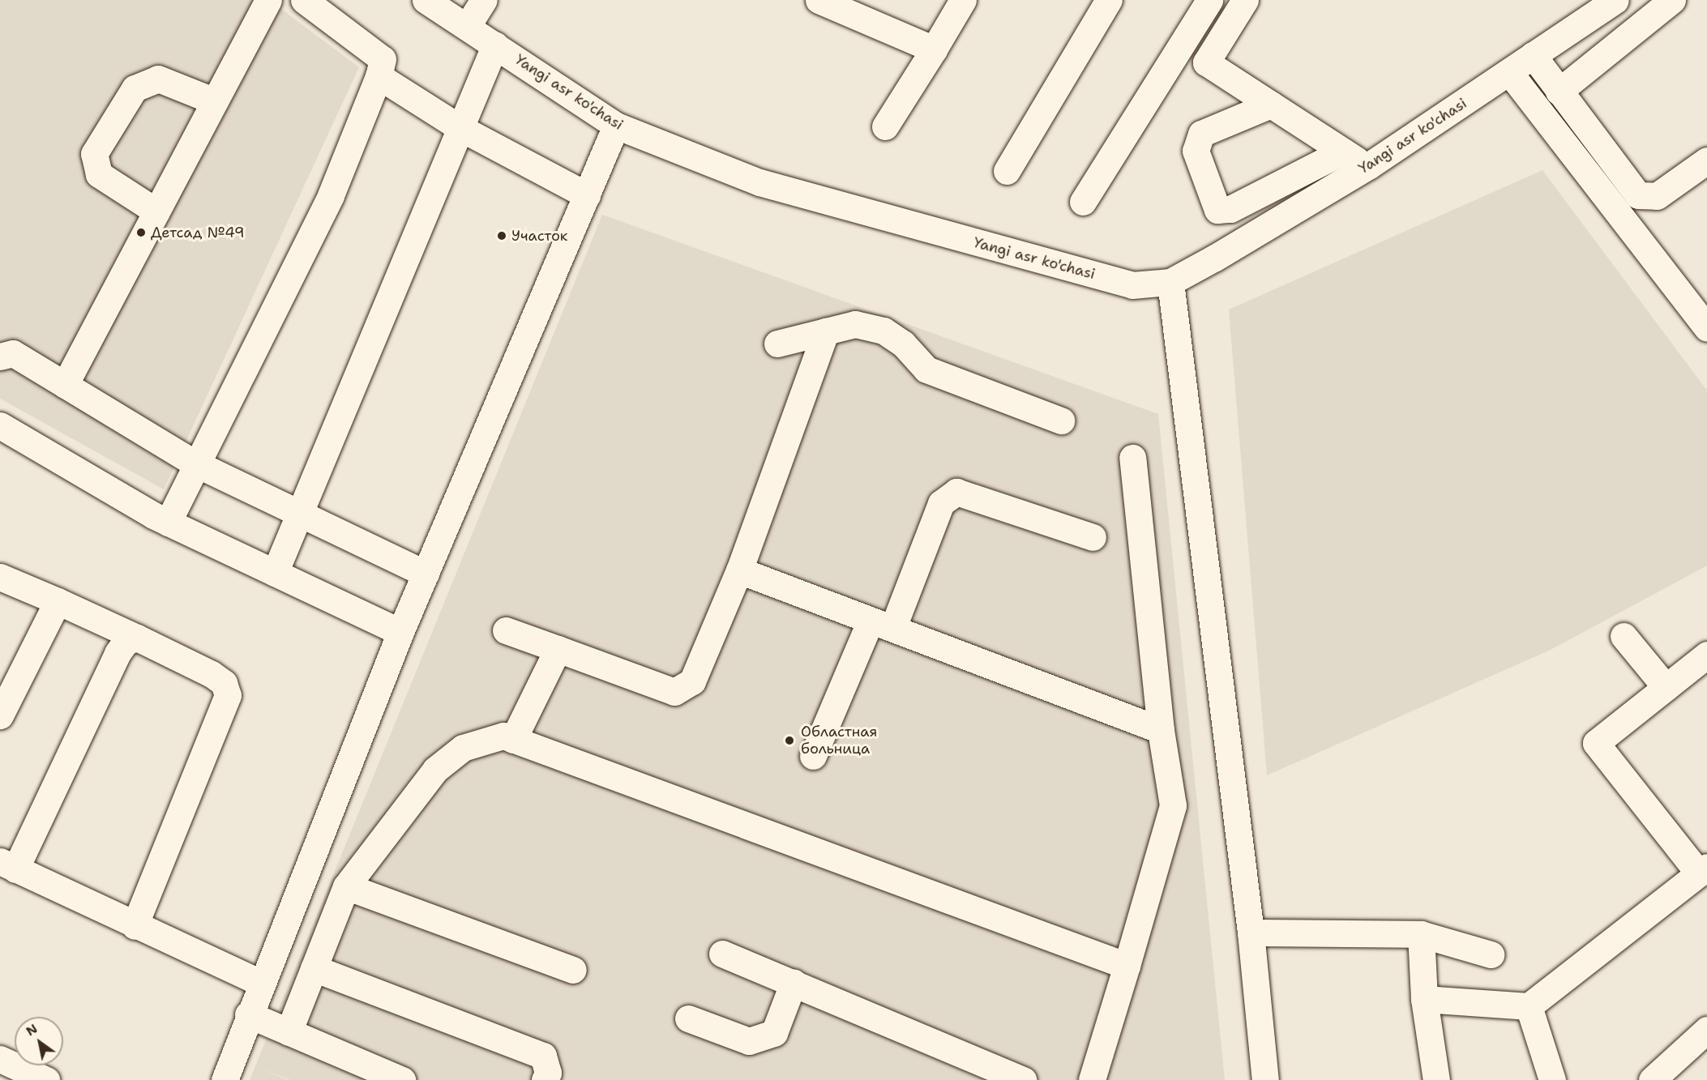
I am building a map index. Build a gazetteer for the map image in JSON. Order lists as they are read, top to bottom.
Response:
{
  "streets": {
    "street": ["Yangi asr ko'chasi"]
  },
  "places": ["Детсад №49", "Участок", "Областная больница"],
  "north": "top left"
}
